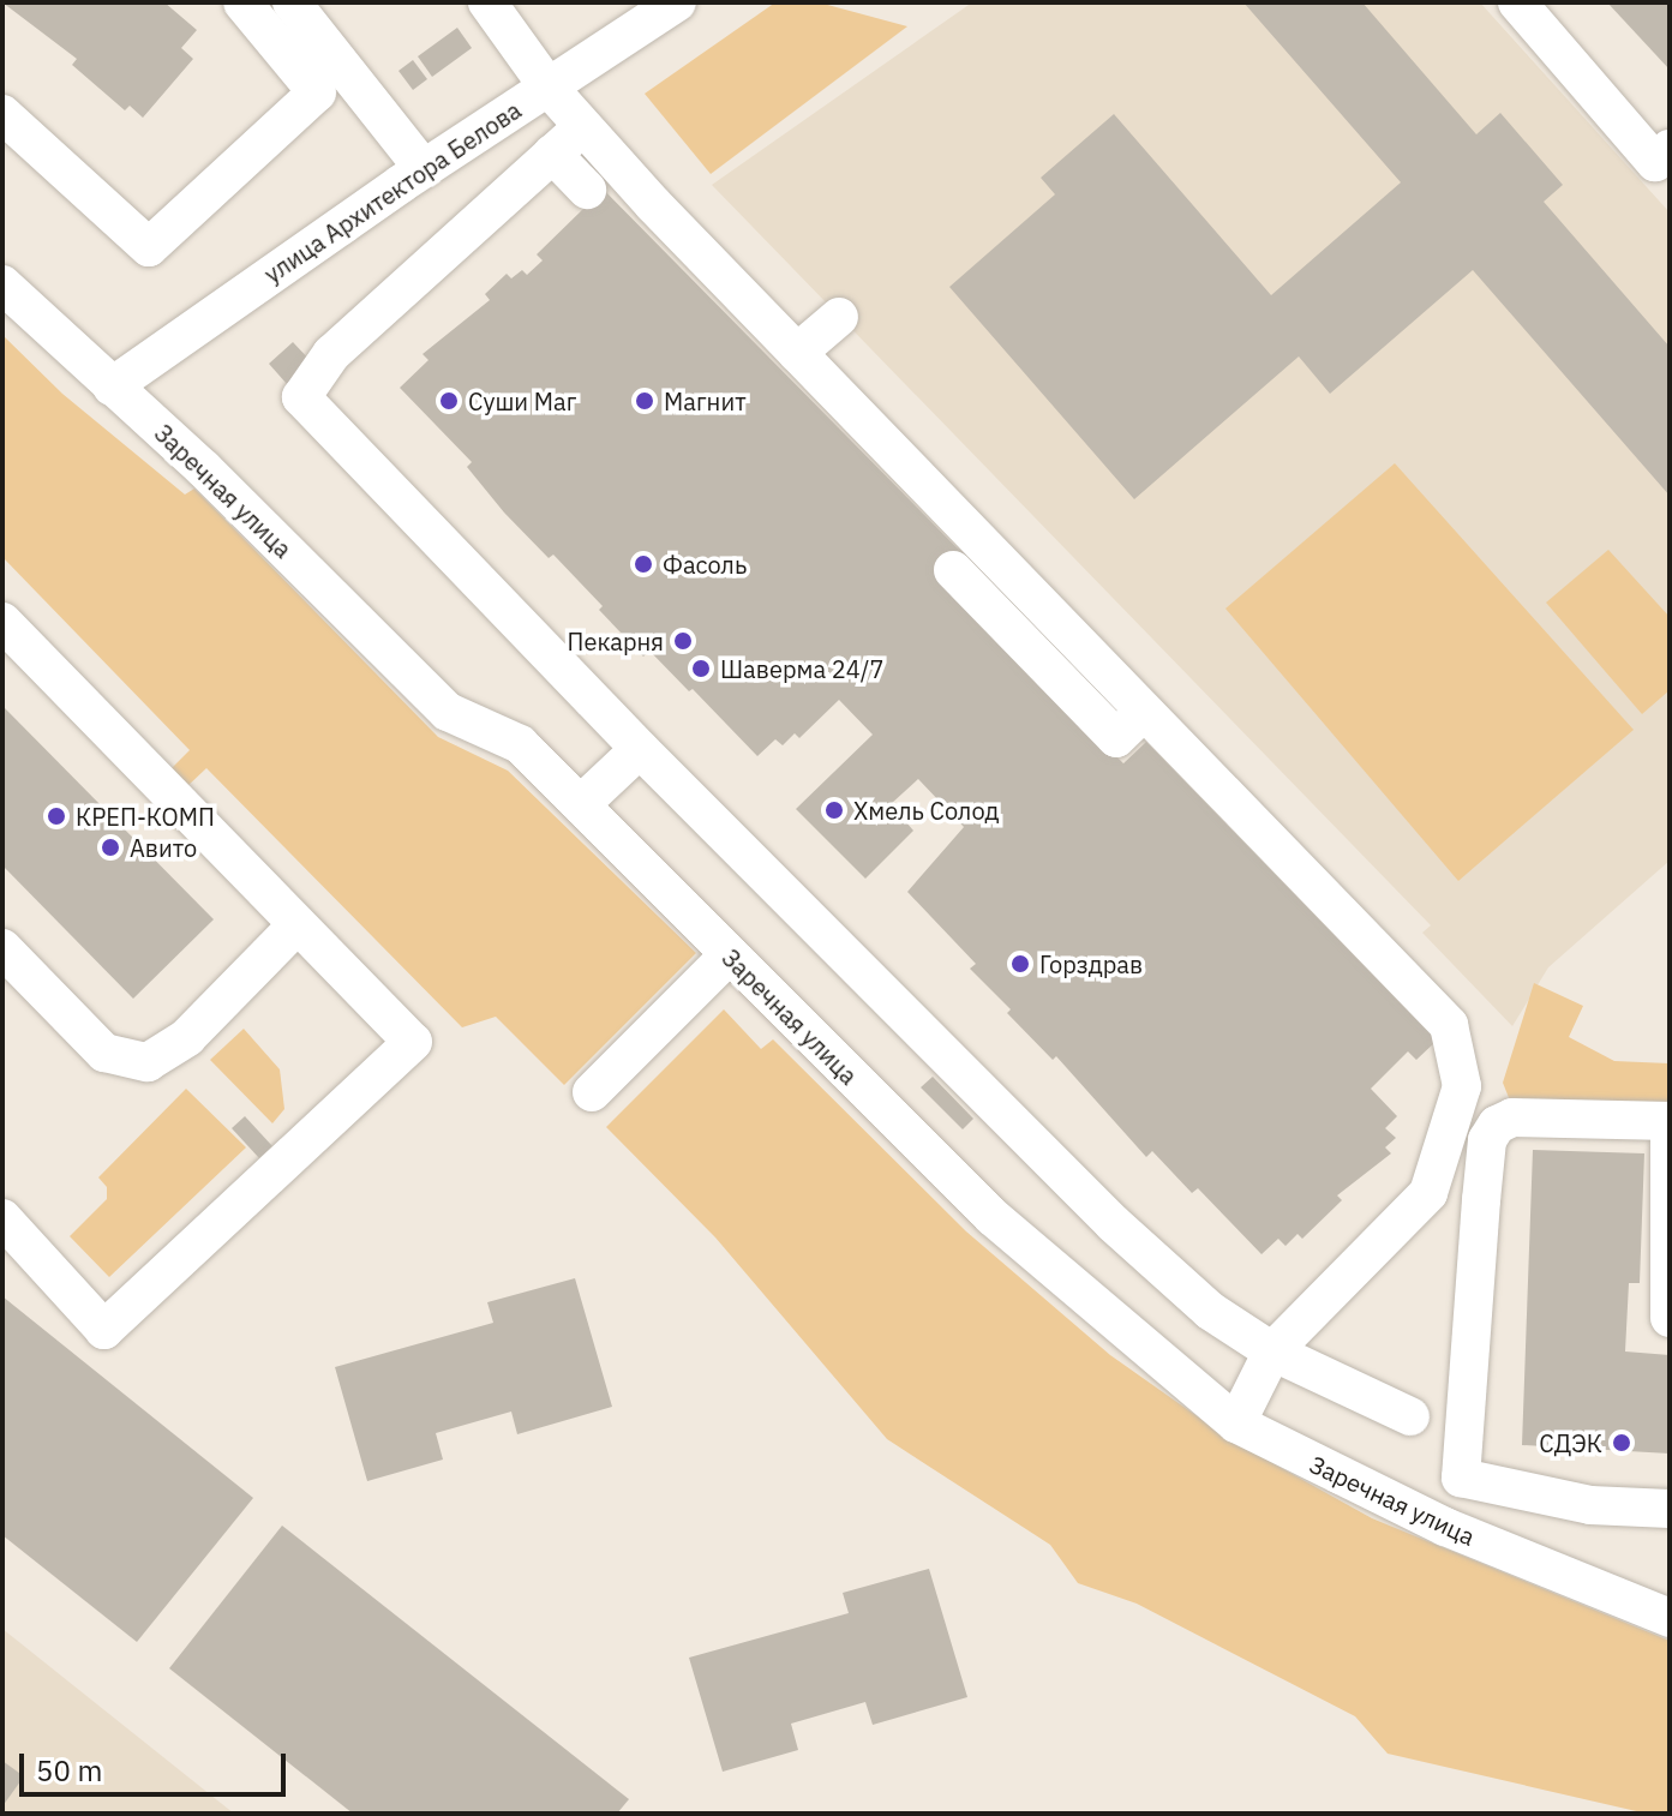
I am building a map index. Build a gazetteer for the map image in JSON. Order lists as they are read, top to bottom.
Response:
{
  "streets": {
    "street": ["улица Архитектора Белова", "Заречная улица"]
  },
  "crossings": [
    ["улица Архитектора Белова", "Заречная улица"]
  ],
  "places": [
    "Суши Маг",
    "Магнит",
    "Фасоль",
    "Пекарня",
    "Шаверма 24/7",
    "Хмель Солод",
    "КРЕП-КОМП",
    "Авито",
    "Горздрав",
    "СДЭК"
  ],
  "scale_bar": "50 m"
}
